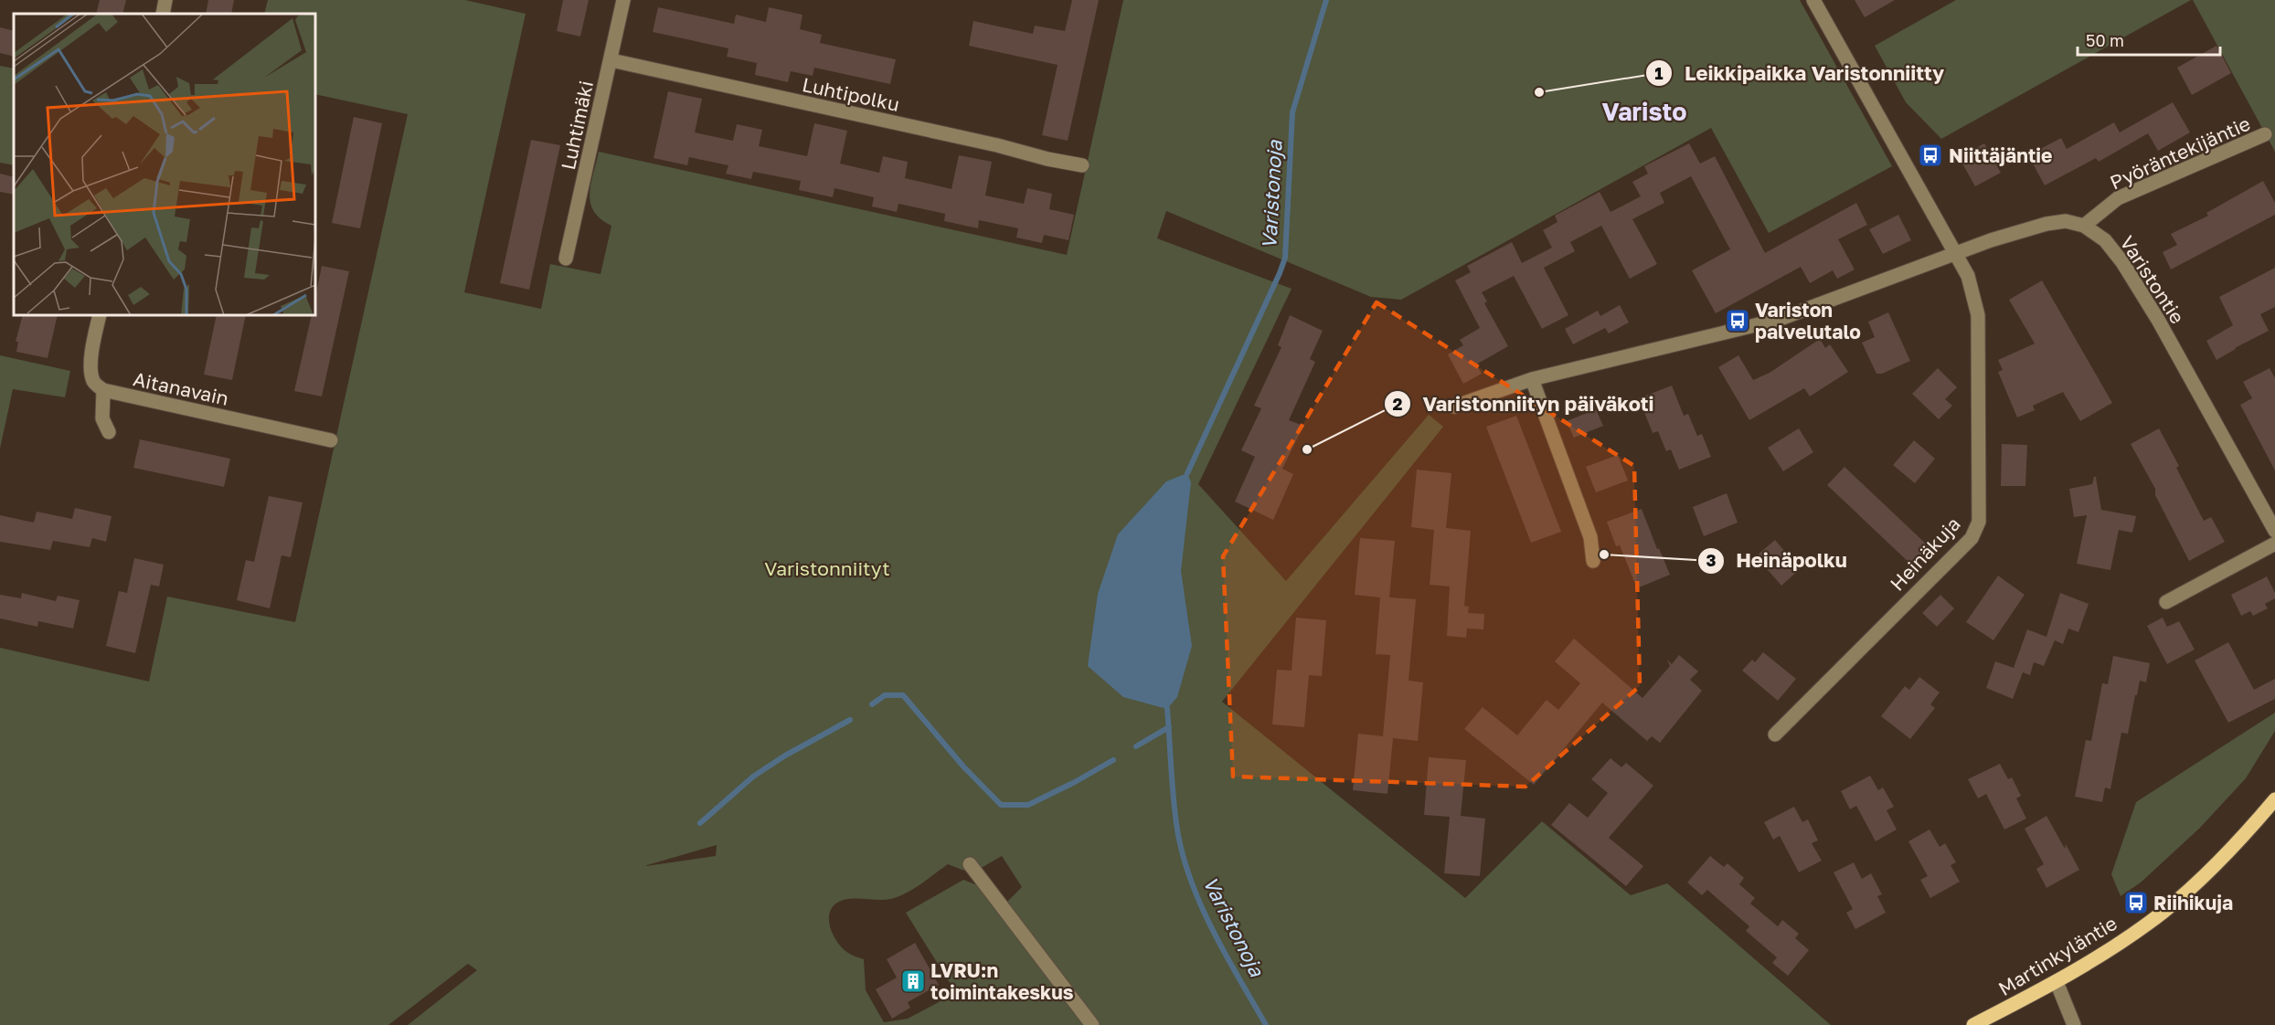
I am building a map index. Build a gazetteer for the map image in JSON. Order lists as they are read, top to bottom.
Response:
{
  "streets": {
    "main road": ["Martinkyläntie"],
    "street": [
      "Luhtipolku",
      "Luhtimäki",
      "Pyöräntekijäntie",
      "Varistontie",
      "Aitanavain",
      "Heinäkuja"
    ]
  },
  "crossings": [
    ["Luhtipolku", "Luhtimäki"],
    ["Pyöräntekijäntie", "Varistontie"],
    ["Varistontie", "Heinäkuja"]
  ],
  "districts": ["Varisto"],
  "water": ["Varistonoja"],
  "parks": ["Varistonniityt"],
  "places": {
    "other": ["Leikkipaikka Varistonniitty", "Varistonniityn päiväkoti", "Heinäpolku"],
    "bus stop": ["Niittäjäntie", "Variston palvelutalo", "Riihikuja"],
    "building": ["LVRU:n toimintakeskus"]
  },
  "scale_bar": "50 m"
}
